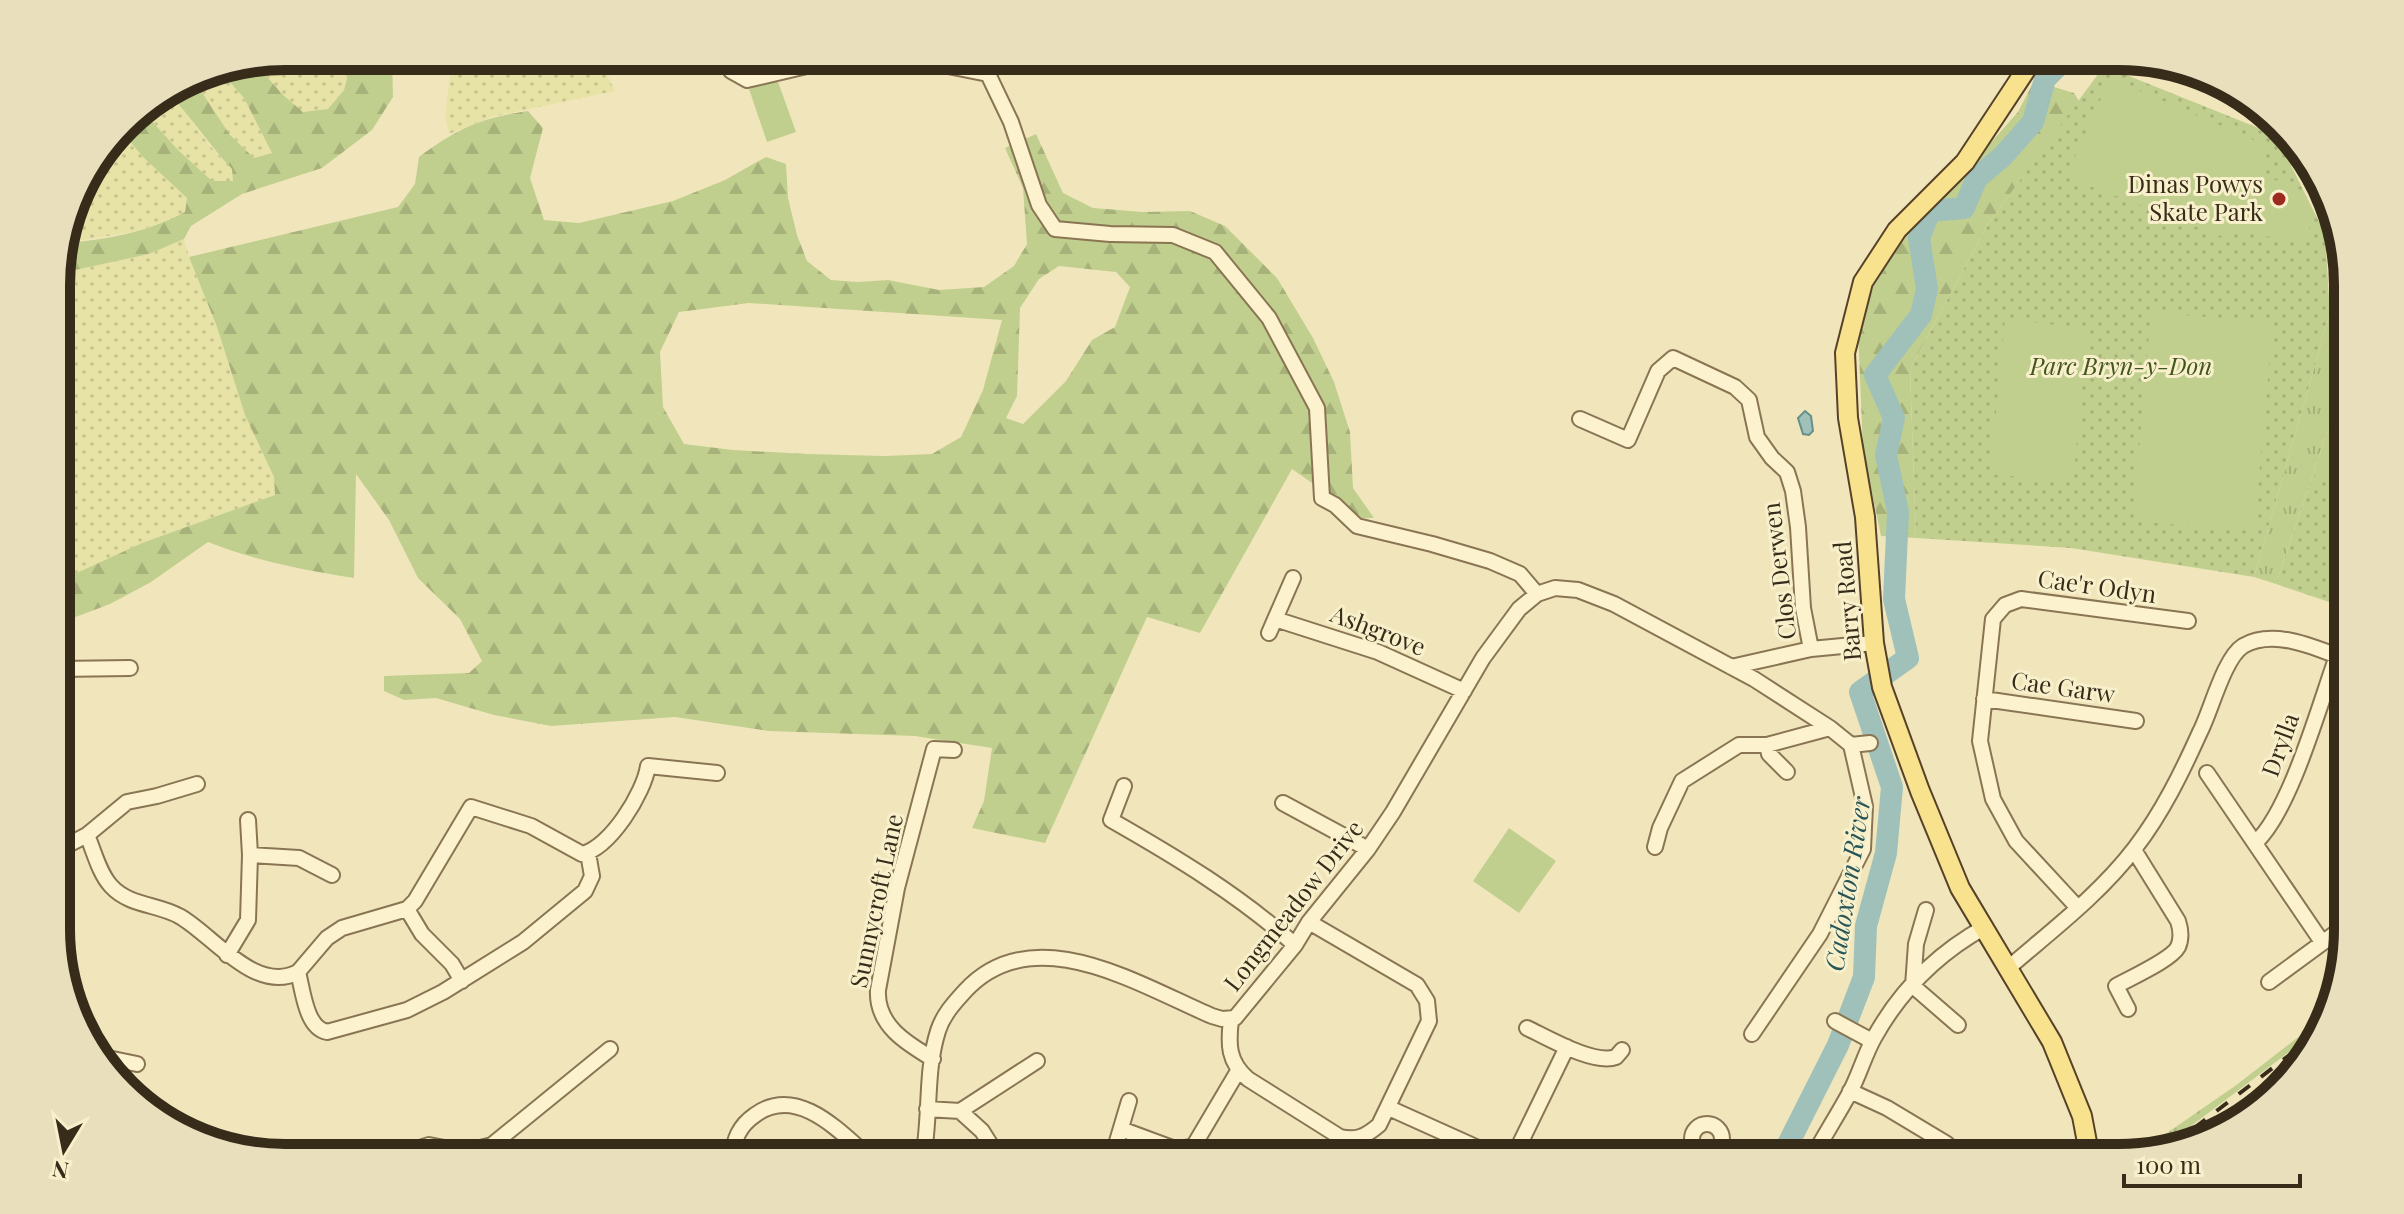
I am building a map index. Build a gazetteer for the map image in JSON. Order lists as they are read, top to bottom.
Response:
{
  "streets": {
    "main road": ["Barry Road"],
    "street": [
      "Clos Derwen",
      "Cae'r Odyn",
      "Ashgrove",
      "Cae Garw",
      "Drylla",
      "Sunnycroft Lane",
      "Longmeadow Drive"
    ]
  },
  "crossings": [
    ["Cae'r Odyn", "Cae Garw"],
    ["Ashgrove", "Longmeadow Drive"],
    ["Sunnycroft Lane", "Longmeadow Drive"]
  ],
  "water": ["Cadoxton River"],
  "parks": ["Parc Bryn-y-Don"],
  "places": ["Dinas Powys Skate Park"],
  "scale_bar": "100 m",
  "north": "bottom"
}
